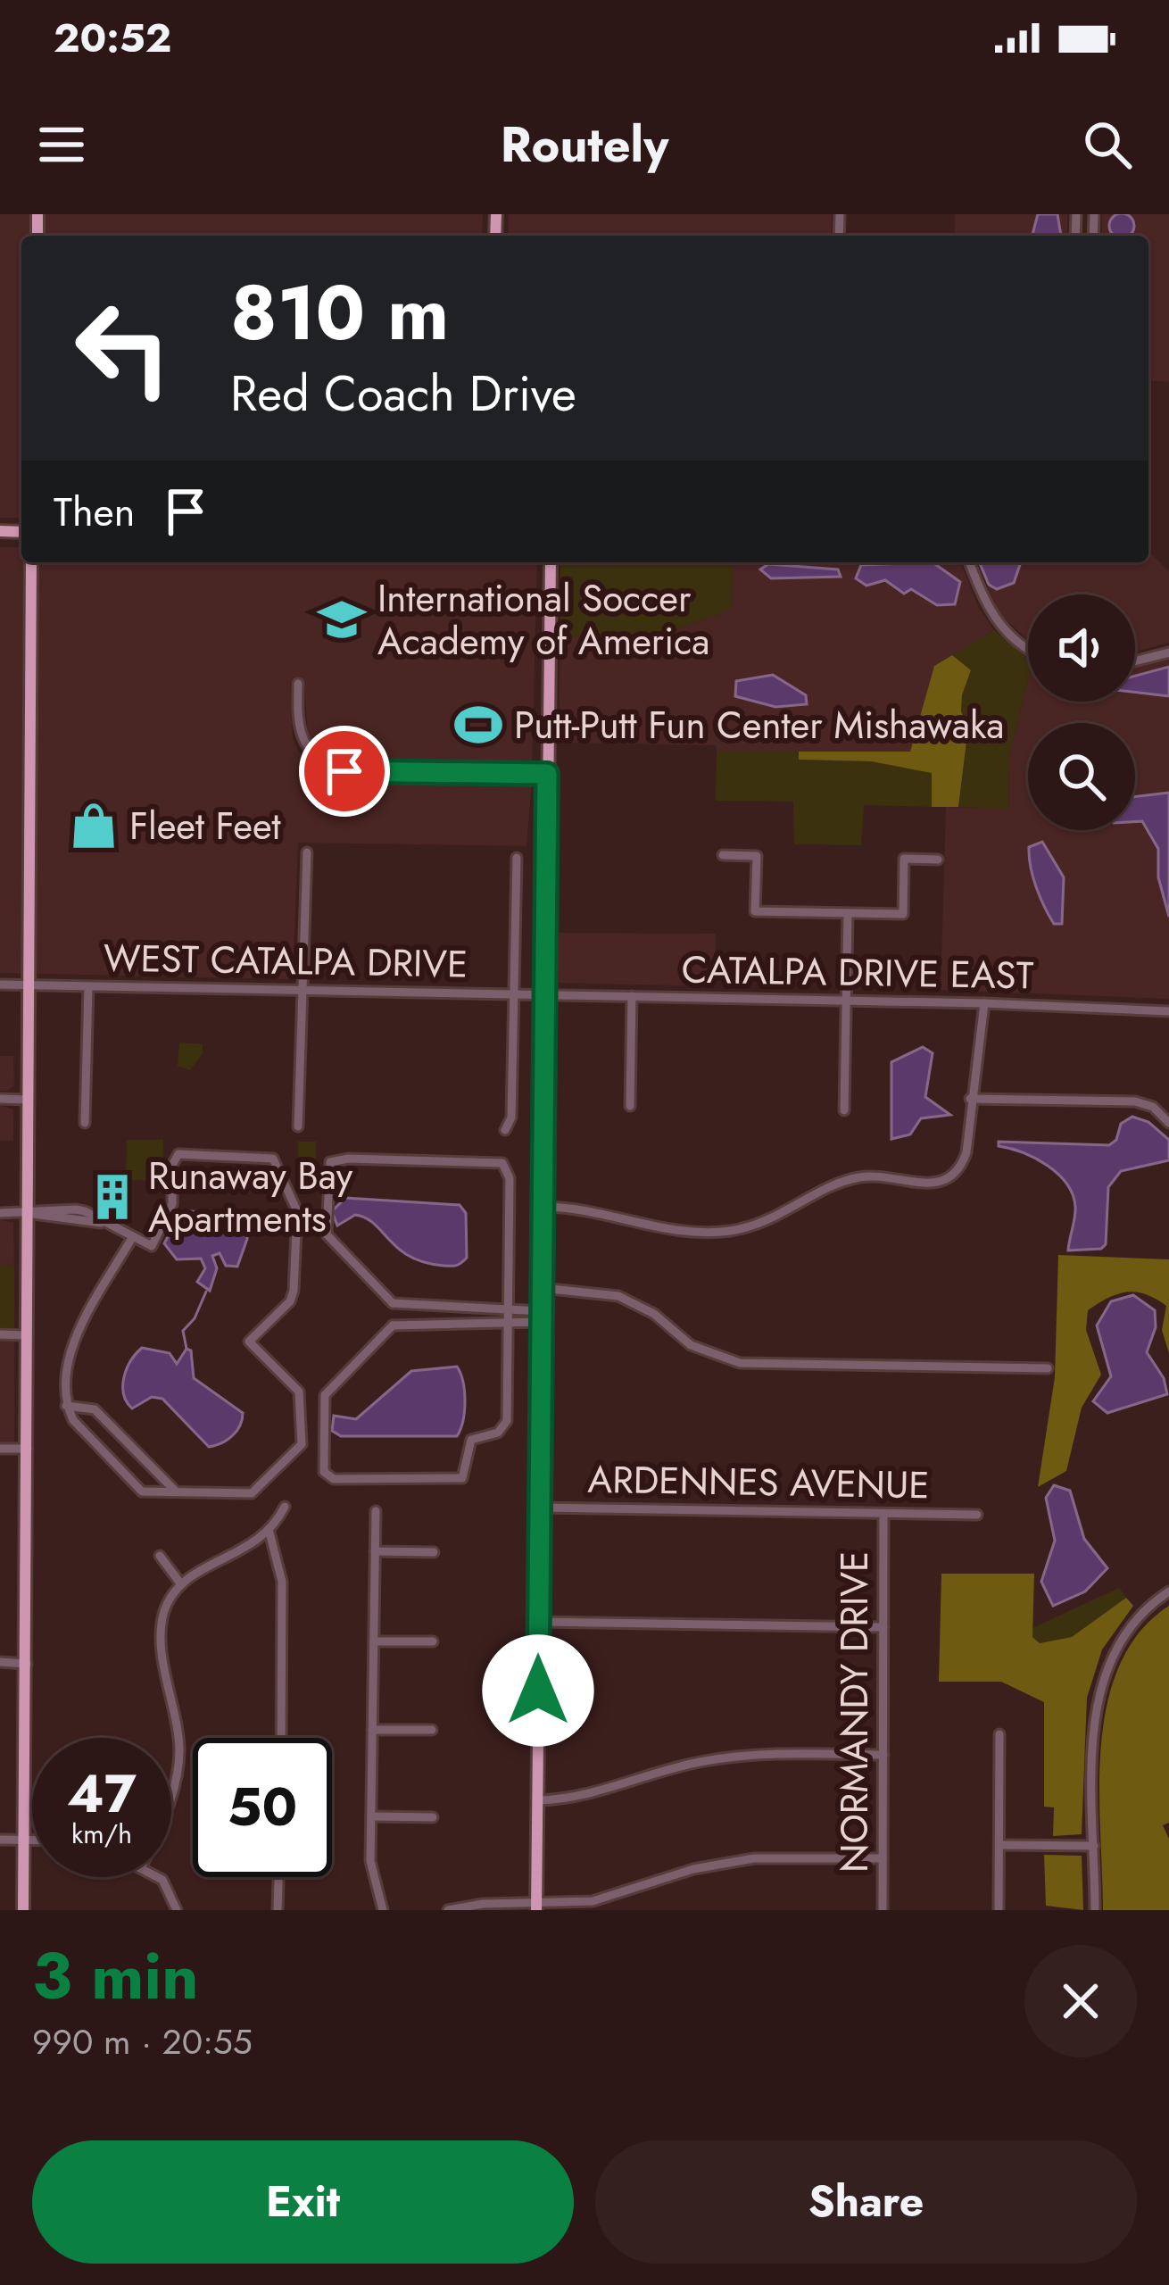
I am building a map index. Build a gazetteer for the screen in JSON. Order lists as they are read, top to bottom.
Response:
{
  "streets": {
    "street": [
      "WEST CATALPA DRIVE",
      "CATALPA DRIVE EAST",
      "ARDENNES AVENUE",
      "NORMANDY DRIVE"
    ]
  },
  "crossings": [
    ["WEST CATALPA DRIVE", "CATALPA DRIVE EAST"],
    ["ARDENNES AVENUE", "NORMANDY DRIVE"]
  ],
  "places": {
    "school or university": ["International Soccer Academy of America"],
    "sports": ["Putt-Putt Fun Center Mishawaka"],
    "shop": ["Fleet Feet"],
    "building": ["Runaway Bay Apartments"]
  },
  "page": {
    "status": "20:52",
    "header": "Routely",
    "turn": ["810 m", "Red Coach Drive"],
    "then": "Then",
    "speed": "47 km/h",
    "limit": "50",
    "heading": ["3 min", "990 m · 20:55"],
    "buttons": ["Exit", "Share"]
  }
}
